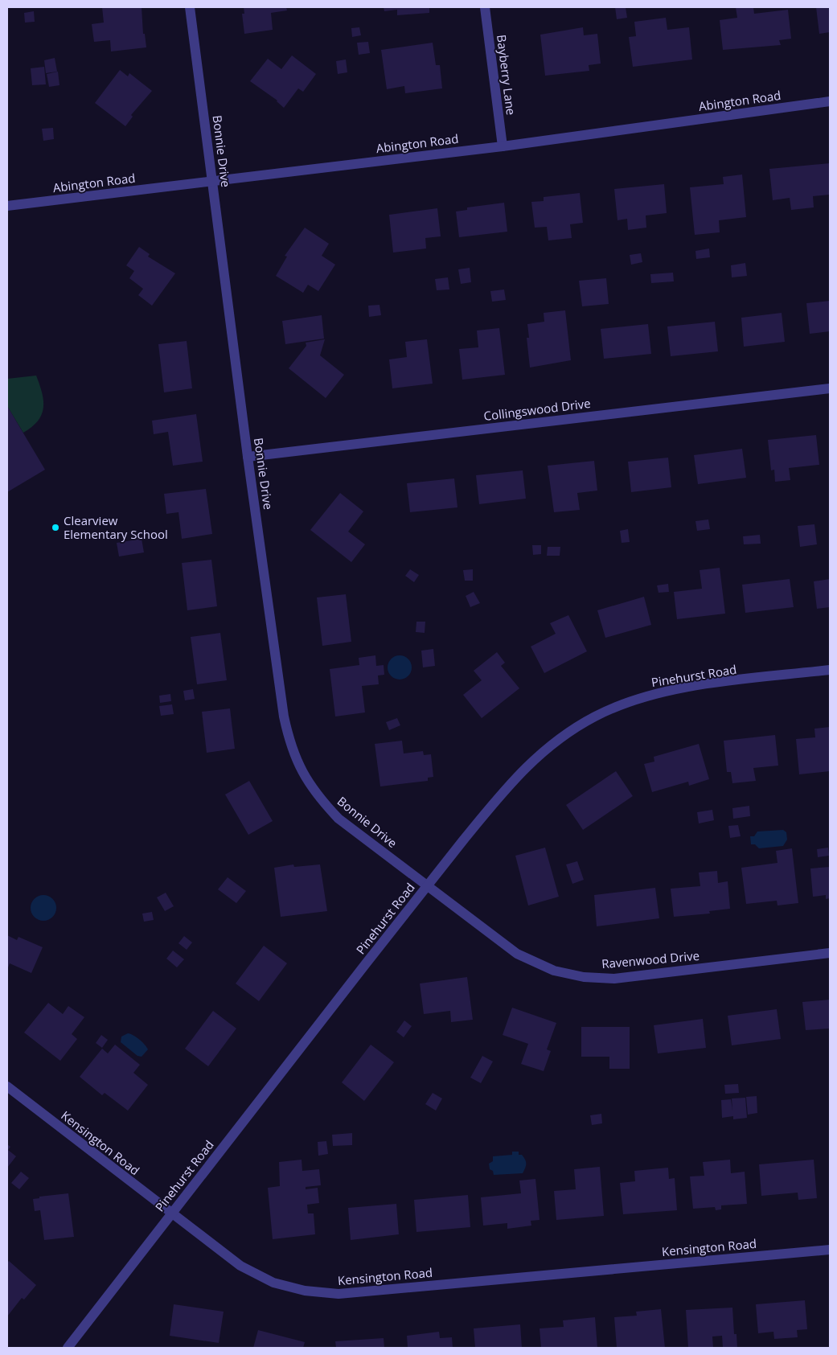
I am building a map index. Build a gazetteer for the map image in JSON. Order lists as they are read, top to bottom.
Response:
{
  "streets": {
    "street": [
      "Bayberry Lane",
      "Abington Road",
      "Bonnie Drive",
      "Collingswood Drive",
      "Pinehurst Road",
      "Ravenwood Drive",
      "Kensington Road"
    ]
  },
  "crossings": [
    ["Bayberry Lane", "Abington Road"],
    ["Abington Road", "Bonnie Drive"],
    ["Bonnie Drive", "Collingswood Drive"],
    ["Bonnie Drive", "Pinehurst Road"],
    ["Bonnie Drive", "Ravenwood Drive"],
    ["Pinehurst Road", "Ravenwood Drive"],
    ["Pinehurst Road", "Kensington Road"]
  ],
  "places": ["Clearview Elementary School"]
}
